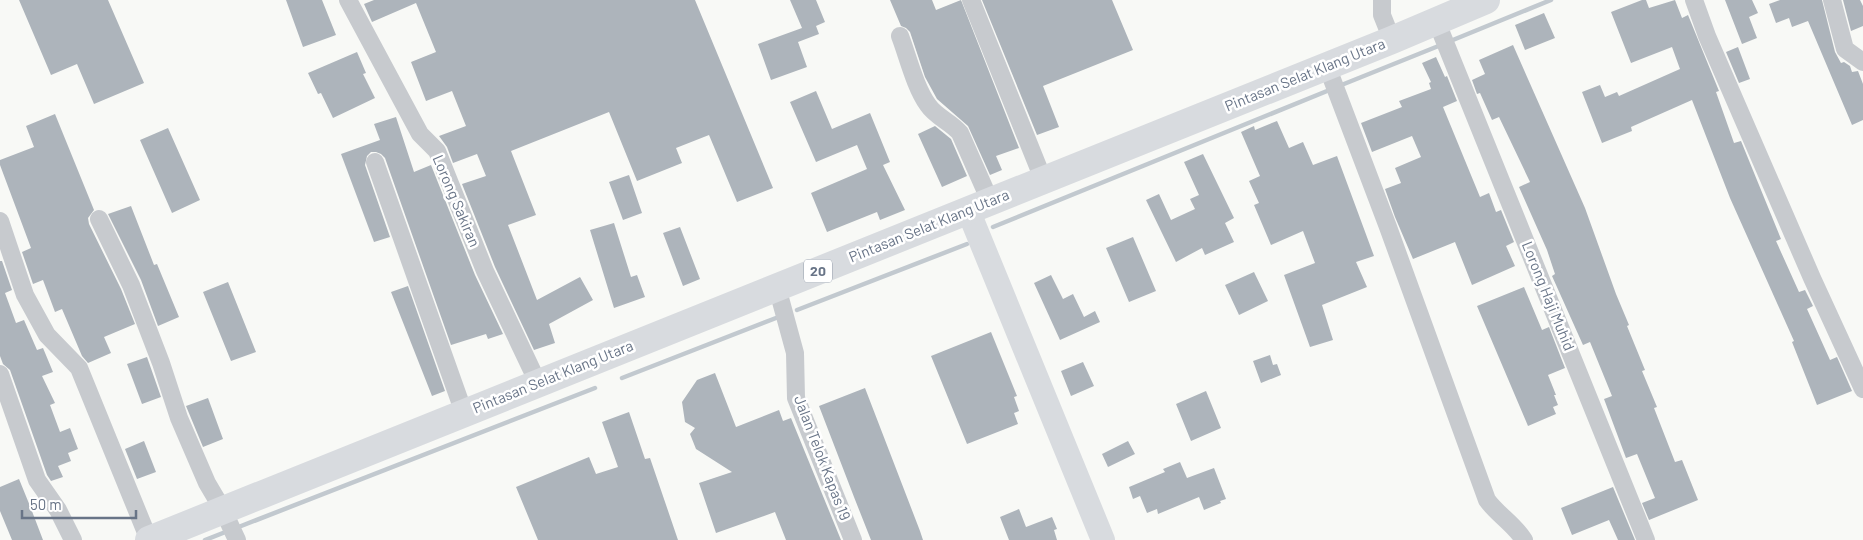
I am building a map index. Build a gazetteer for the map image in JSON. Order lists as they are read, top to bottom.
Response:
{
  "streets": {
    "highway": ["Pintasan Selat Klang Utara", "20"],
    "street": ["Lorong Sakiran", "Lorong Haji Muhid", "Jalan Telok Kapas 19"]
  },
  "crossings": [
    ["Pintasan Selat Klang Utara", "Lorong Sakiran"],
    ["Pintasan Selat Klang Utara", "Lorong Haji Muhid"],
    ["Pintasan Selat Klang Utara", "Jalan Telok Kapas 19"]
  ],
  "scale_bar": "50 m"
}
